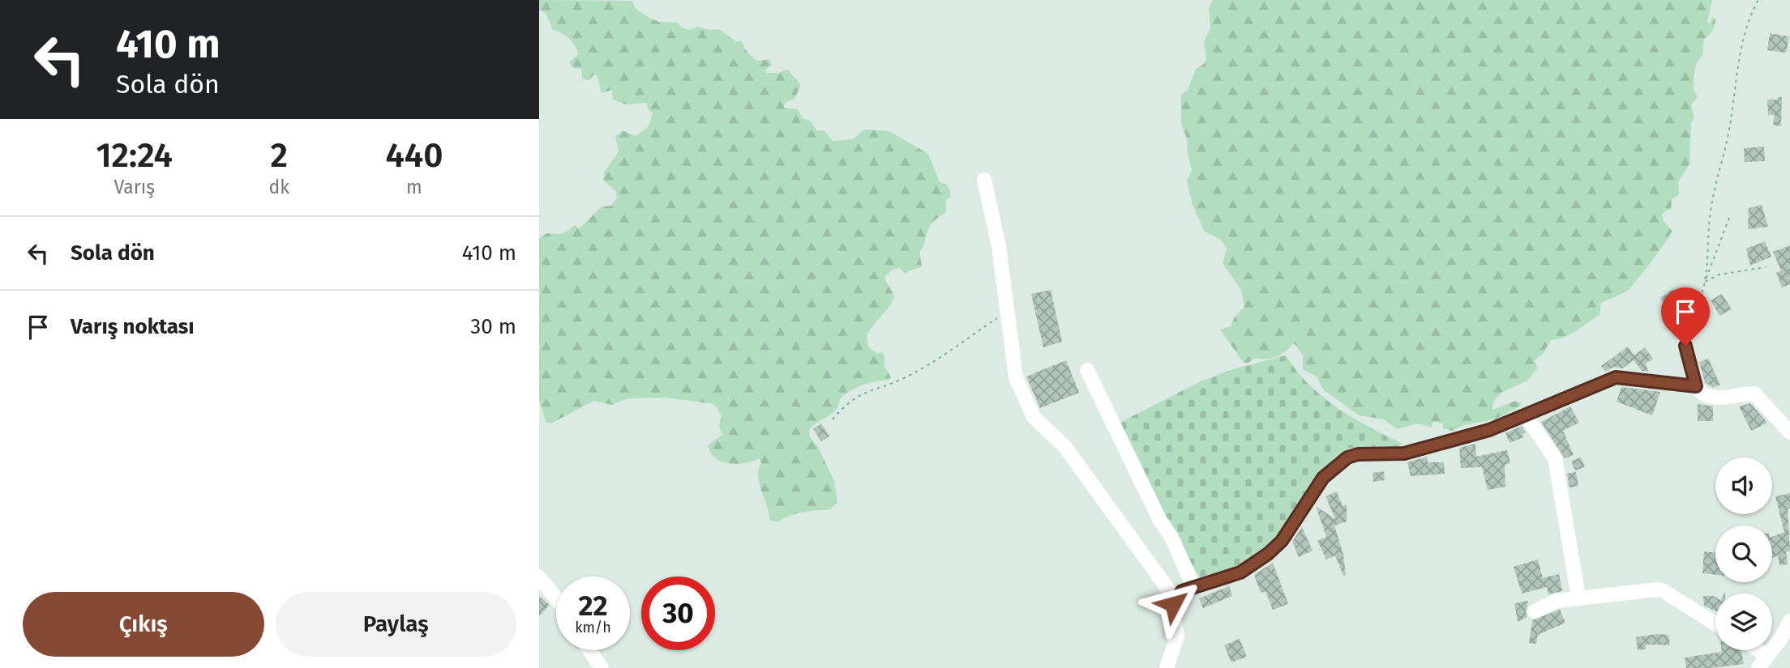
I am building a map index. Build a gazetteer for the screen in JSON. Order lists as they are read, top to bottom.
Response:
{
  "page": {
    "turn": ["410 m", "Sola dön"],
    "eta": [
      "12:24",
      "Varış",
      "2",
      "dk",
      "440",
      "m"
    ],
    "list": [
      {
        "name": "Sola dön",
        "value": "410 m"
      },
      {
        "name": "Varış noktası",
        "value": "30 m"
      }
    ],
    "speed": "22 km/h",
    "limit": "30",
    "buttons": ["Çıkış", "Paylaş"]
  }
}
